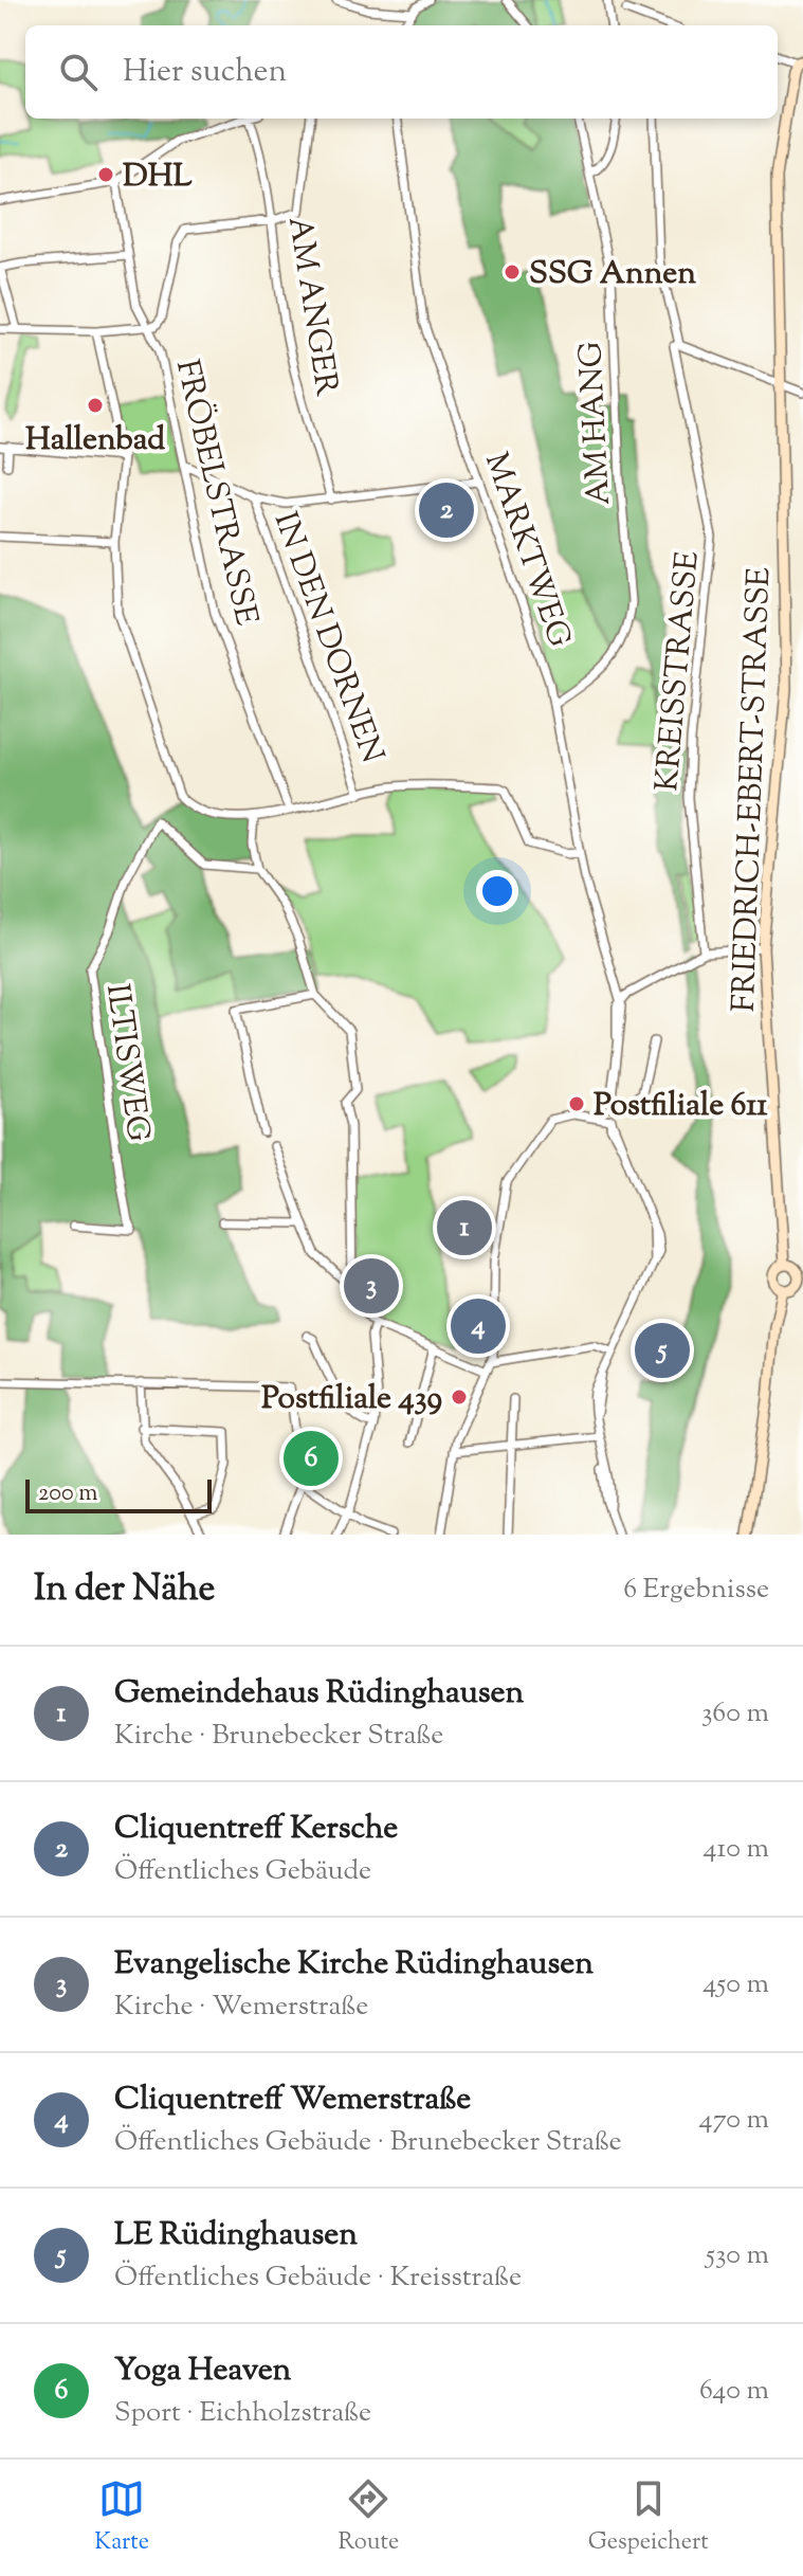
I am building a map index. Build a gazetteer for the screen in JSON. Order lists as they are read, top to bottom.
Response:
{
  "streets": {
    "street": [
      "AM ANGER",
      "AM HANG",
      "FRÖBELSTRASSE",
      "MARKTWEG",
      "IN DEN DORNEN",
      "KREISSTRASSE",
      "FRIEDRICH-EBERT-STRASSE",
      "ILTISWEG"
    ]
  },
  "crossings": [
    ["AM HANG", "MARKTWEG"]
  ],
  "places": [
    "DHL",
    "SSG Annen",
    "Hallenbad",
    "Postfiliale 611",
    "Postfiliale 439"
  ],
  "scale_bar": "200 m",
  "page": {
    "search": "Hier suchen",
    "pins": [
      "2",
      "1",
      "3",
      "4",
      "5",
      "6"
    ],
    "scale": "200 m",
    "heading": ["In der Nähe", "6 Ergebnisse"],
    "list": [
      {
        "mark": "1",
        "name": "Gemeindehaus Rüdinghausen",
        "note": "Kirche · Brunebecker Straße",
        "value": "360 m"
      },
      {
        "mark": "2",
        "name": "Cliquentreff Kersche",
        "note": "Öffentliches Gebäude",
        "value": "410 m"
      },
      {
        "mark": "3",
        "name": "Evangelische Kirche Rüdinghausen",
        "note": "Kirche · Wemerstraße",
        "value": "450 m"
      },
      {
        "mark": "4",
        "name": "Cliquentreff Wemerstraße",
        "note": "Öffentliches Gebäude · Brunebecker Straße",
        "value": "470 m"
      },
      {
        "mark": "5",
        "name": "LE Rüdinghausen",
        "note": "Öffentliches Gebäude · Kreisstraße",
        "value": "530 m"
      },
      {
        "mark": "6",
        "name": "Yoga Heaven",
        "note": "Sport · Eichholzstraße",
        "value": "640 m"
      }
    ],
    "nav": ["Karte", "Route", "Gespeichert"]
  }
}
